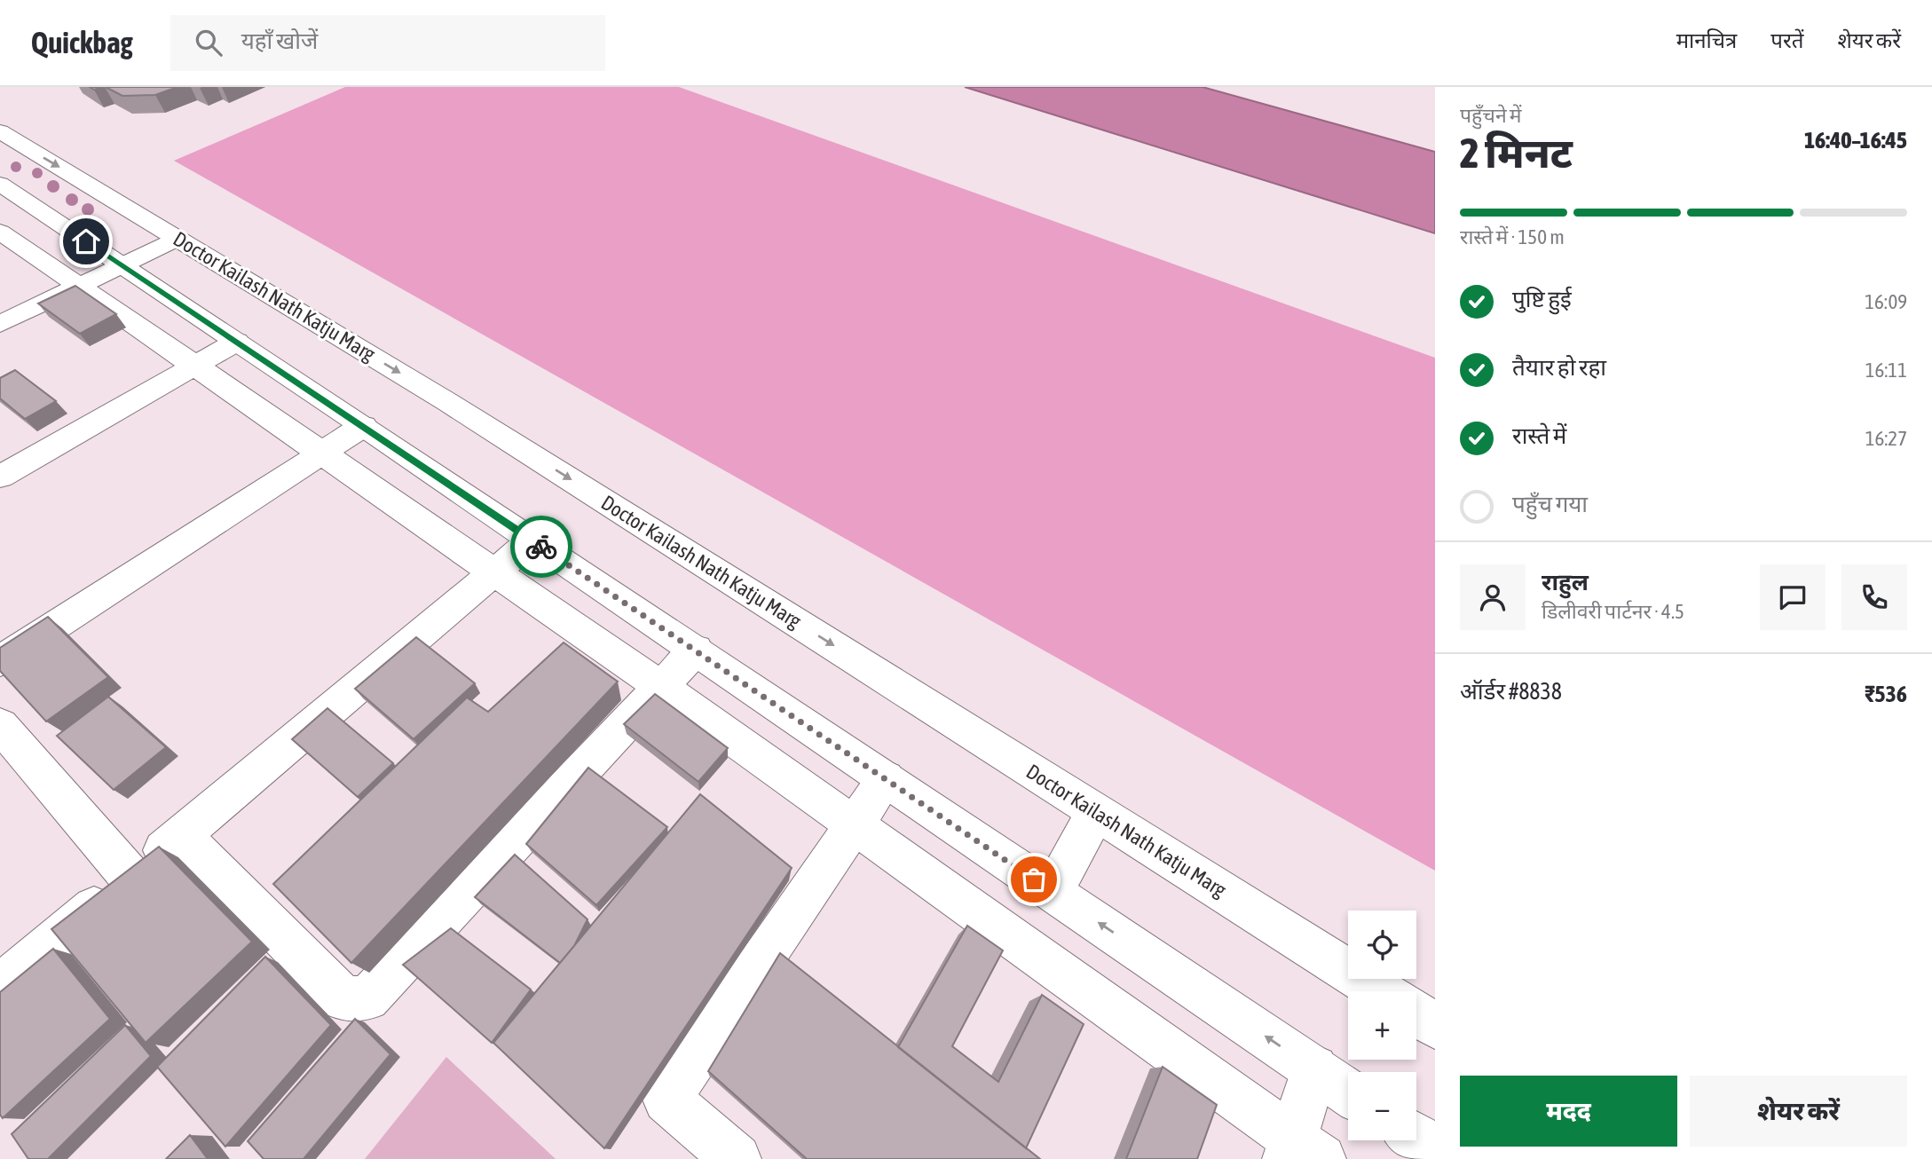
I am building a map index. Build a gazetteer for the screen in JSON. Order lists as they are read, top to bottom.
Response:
{
  "streets": {
    "main road": ["Doctor Kailash Nath Katju Marg"]
  },
  "page": {
    "header": "Quickbag",
    "search": "यहाँ खोजें",
    "nav": ["मानचित्र", "परतें", "शेयर करें"],
    "heading": ["2 मिनट", "पहुँचने में", "16:40–16:45"],
    "panel": [
      "राहुल",
      "डिलीवरी पार्टनर · 4.5",
      "ऑर्डर #8838",
      "₹536"
    ],
    "bar": "रास्ते में · 150 m",
    "list": [
      ["पुष्टि हुई", "16:09"],
      ["तैयार हो रहा", "16:11"],
      ["रास्ते में", "16:27"],
      "पहुँच गया"
    ],
    "map_buttons": ["+", "−"],
    "buttons": ["मदद", "शेयर करें"]
  }
}
